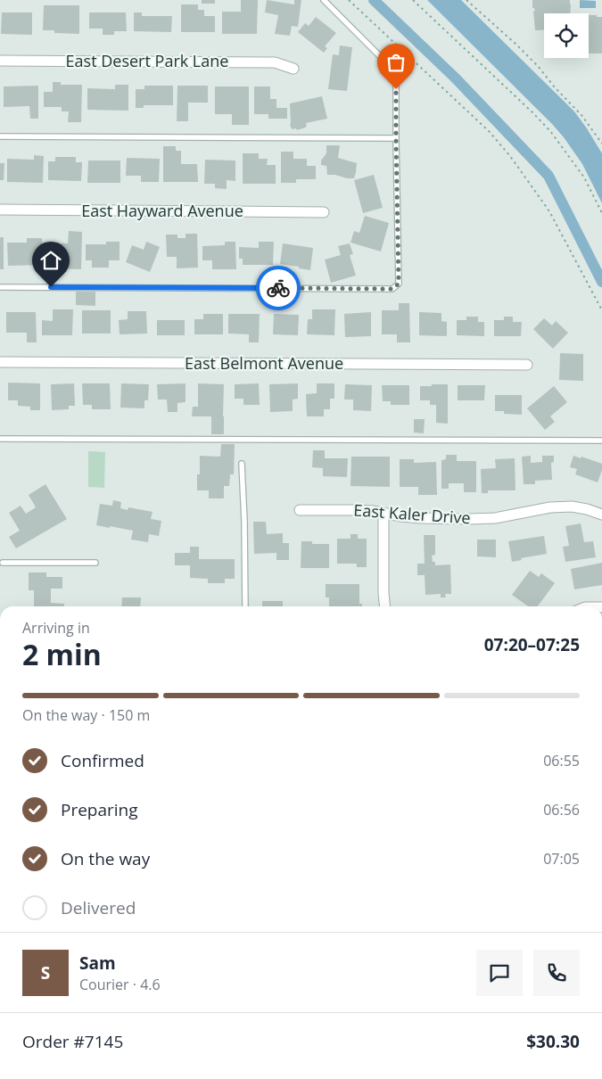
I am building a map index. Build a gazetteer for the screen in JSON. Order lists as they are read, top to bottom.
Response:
{
  "streets": {
    "street": [
      "East Desert Park Lane",
      "East Hayward Avenue",
      "East Belmont Avenue",
      "East Kaler Drive"
    ]
  },
  "page": {
    "heading": ["2 min", "Arriving in", "07:20–07:25"],
    "panel": [
      "Sam",
      "Courier · 4.6",
      "Order #7145",
      "$30.30"
    ],
    "bar": "On the way · 150 m",
    "list": [
      ["Confirmed", "06:55"],
      ["Preparing", "06:56"],
      ["On the way", "07:05"],
      "Delivered"
    ],
    "round": "S"
  }
}
